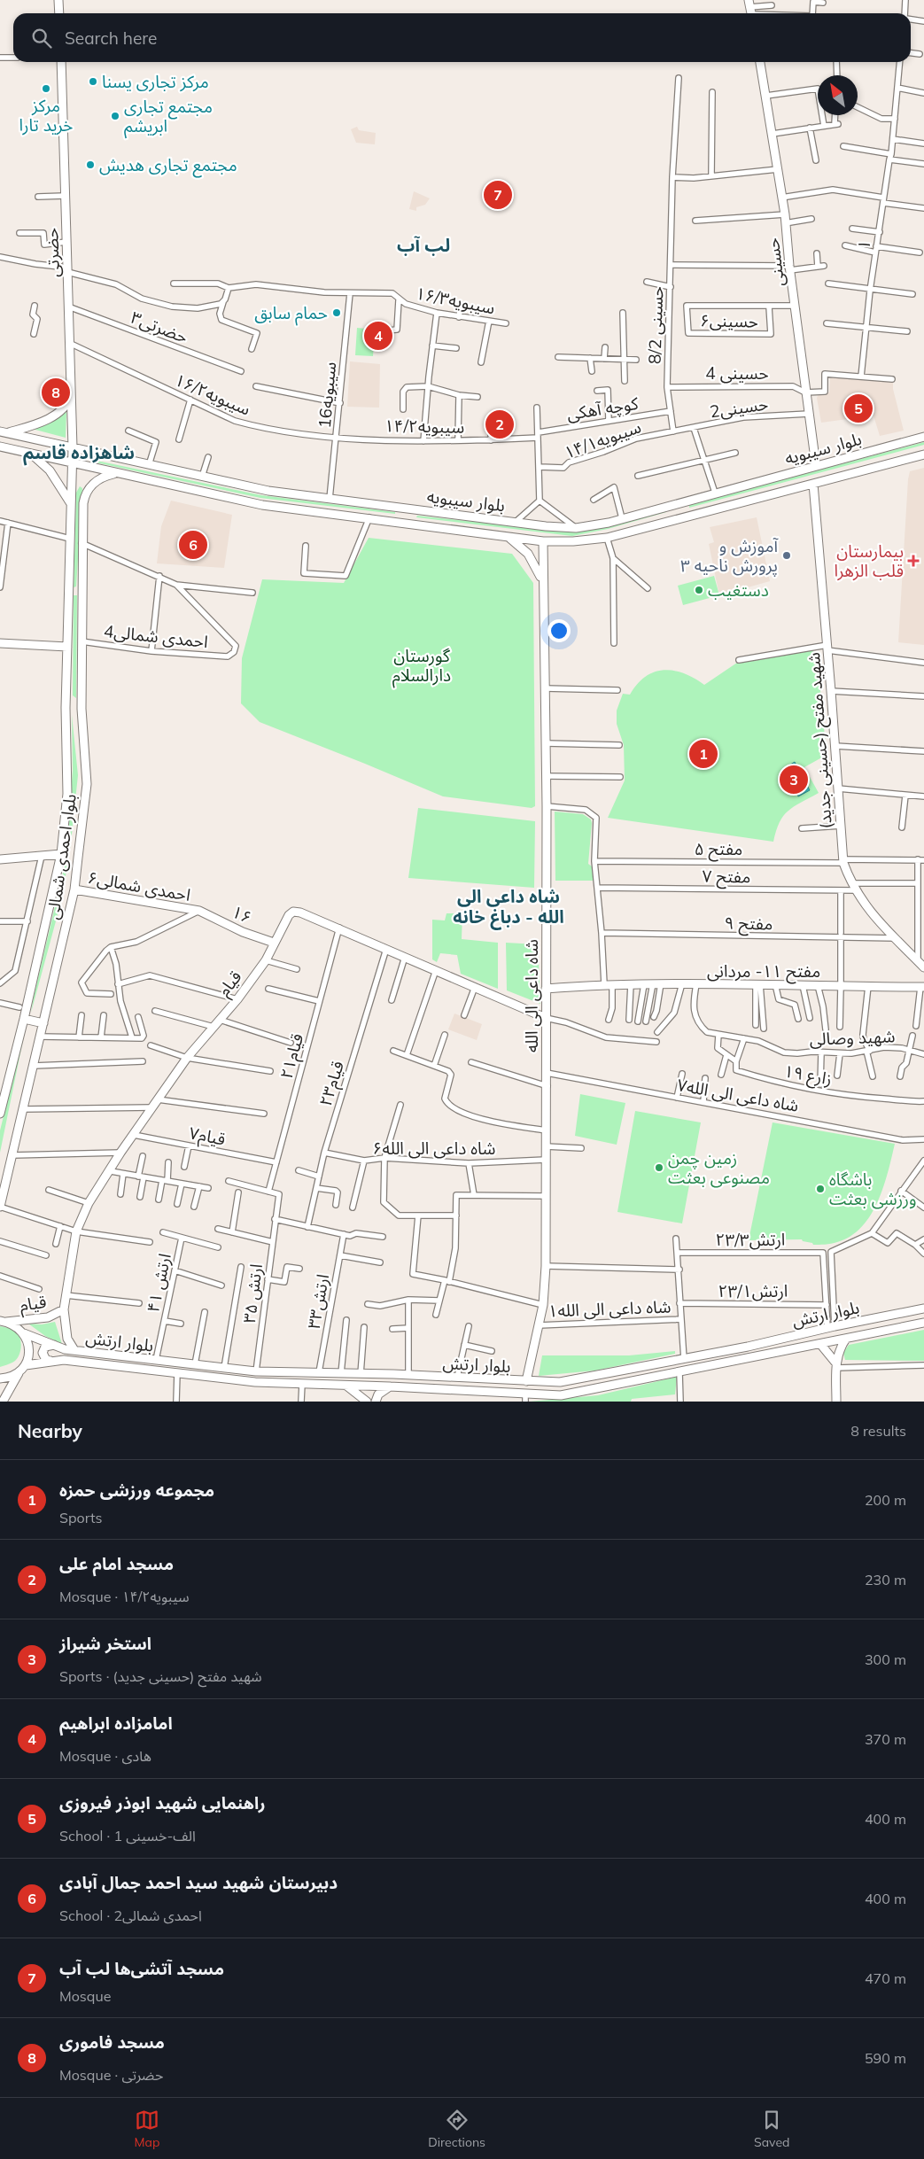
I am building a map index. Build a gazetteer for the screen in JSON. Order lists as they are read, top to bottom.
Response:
{
  "streets": {
    "main road": [
      "حضرتی",
      "حسینی",
      "بلوار سیبویه",
      "شهید مفتح (حسینی جدید)",
      "بلوار احمدی شمالی",
      "احمدی شمالی۶",
      "۱۶",
      "مفتح ۱۱- مردانی",
      "قیام",
      "شاه داعی الی الله",
      "بلوار ارتش"
    ],
    "street": [
      "۱",
      "سیبویه۱۶/۳",
      "حسینی۶",
      "8/2 حسینی",
      "حضرتی۳",
      "حسینی 4",
      "سیبویه۱۶/۲",
      "سیبویه16",
      "حسینی2",
      "کوچه آهکی",
      "سیبویه۱۴/۲",
      "سیبویه۱۴/۱",
      "4احمدی شمالی",
      "مفتح ۵",
      "مفتح ۷",
      "مفتح ۹",
      "شهید وصالی",
      "قیام۲۱",
      "۱۹ زارع",
      "قیام۲۳",
      "شاه داعی الی الله۷",
      "قیام۷",
      "شاه داعی الی الله۶",
      "۲۳/۳ارتش",
      "ارتش ۴۱",
      "۲۳/۱ارتش",
      "ارتش ۳۵",
      "ارتش۳۳",
      "شاه داعی الی الله۱"
    ]
  },
  "crossings": [
    ["حضرتی", "حضرتی۳"],
    ["حضرتی", "سیبویه۱۶/۲"],
    ["حضرتی", "بلوار سیبویه"],
    ["حضرتی", "بلوار احمدی شمالی"],
    ["حسینی", "حسینی۶"],
    ["حسینی", "حسینی 4"],
    ["حسینی", "حسینی2"],
    ["حسینی", "بلوار سیبویه"],
    ["سیبویه۱۶/۳", "سیبویه16"],
    ["8/2 حسینی", "حسینی 4"],
    ["8/2 حسینی", "حسینی2"],
    ["8/2 حسینی", "کوچه آهکی"],
    ["8/2 حسینی", "سیبویه۱۴/۱"],
    ["سیبویه۱۶/۲", "سیبویه16"],
    ["سیبویه۱۶/۲", "سیبویه۱۴/۲"],
    ["سیبویه16", "سیبویه۱۴/۲"],
    ["سیبویه16", "بلوار سیبویه"],
    ["حسینی2", "سیبویه۱۴/۱"],
    ["کوچه آهکی", "سیبویه۱۴/۲"],
    ["بلوار سیبویه", "شهید مفتح (حسینی جدید)"],
    ["بلوار سیبویه", "بلوار احمدی شمالی"],
    ["بلوار سیبویه", "شاه داعی الی الله"],
    ["4احمدی شمالی", "بلوار احمدی شمالی"],
    ["شهید مفتح (حسینی جدید)", "مفتح ۵"],
    ["شهید مفتح (حسینی جدید)", "مفتح ۷"],
    ["شهید مفتح (حسینی جدید)", "مفتح ۹"],
    ["بلوار احمدی شمالی", "احمدی شمالی۶"],
    ["احمدی شمالی۶", "۱۶"],
    ["۱۶", "قیام"],
    ["مفتح ۱۱- مردانی", "شاه داعی الی الله"],
    ["مفتح ۱۱- مردانی", "شهید وصالی"],
    ["قیام", "شاه داعی الی الله"],
    ["قیام", "قیام۲۱"],
    ["قیام", "قیام۲۳"],
    ["قیام", "قیام۷"],
    ["قیام", "بلوار ارتش"],
    ["شاه داعی الی الله", "شاه داعی الی الله۷"],
    ["شاه داعی الی الله", "شاه داعی الی الله۶"],
    ["شاه داعی الی الله", "شاه داعی الی الله۱"],
    ["شاه داعی الی الله", "بلوار ارتش"],
    ["قیام۲۱", "قیام۷"],
    ["قیام۲۱", "ارتش ۳۵"],
    ["قیام۲۳", "شاه داعی الی الله۶"],
    ["۲۳/۳ارتش", "۲۳/۱ارتش"],
    ["ارتش ۴۱", "بلوار ارتش"],
    ["ارتش ۳۵", "بلوار ارتش"],
    ["ارتش۳۳", "بلوار ارتش"]
  ],
  "districts": ["لب آب", "شاهزاده قاسم", "شاه داعی الی الله - دباغ خانه"],
  "parks": ["گورستان دارالسلام"],
  "places": {
    "other": [
      "مرکز تجاری یسنا",
      "مرکز خرید تارا",
      "مجتمع تجاری ابریشم",
      "مجتمع تجاری هدیش",
      "حمام سابق",
      "آموزش و پرورش ناحیه ۳",
      "دستغیب",
      "زمین چمن مصنوعی بعثت",
      "باشگاه ورزشی بعثت"
    ],
    "health": ["بیمارستان قلب الزهرا"]
  },
  "north": "top left",
  "page": {
    "search": "Search here",
    "pins": [
      "7",
      "4",
      "8",
      "5",
      "2",
      "6",
      "1",
      "3"
    ],
    "heading": ["Nearby", "8 results"],
    "list": [
      {
        "mark": "1",
        "name": "مجموعه ورزشی حمزه",
        "note": "Sports",
        "value": "200 m"
      },
      {
        "mark": "2",
        "name": "مسجد امام علی",
        "note": "Mosque · سیبویه۱۴/۲",
        "value": "230 m"
      },
      {
        "mark": "3",
        "name": "استخر شیراز",
        "note": "Sports · شهید مفتح (حسینی جدید)",
        "value": "300 m"
      },
      {
        "mark": "4",
        "name": "امامزاده ابراهیم",
        "note": "Mosque · هادی",
        "value": "370 m"
      },
      {
        "mark": "5",
        "name": "راهنمایی شهید ابوذر فیروزی",
        "note": "School · 1 الف-خسینی",
        "value": "400 m"
      },
      {
        "mark": "6",
        "name": "دبیرستان شهید سید احمد جمال آبادی",
        "note": "School · 2احمدی شمالی",
        "value": "400 m"
      },
      {
        "mark": "7",
        "name": "مسجد آتشی‌ها لب آب",
        "note": "Mosque",
        "value": "470 m"
      },
      {
        "mark": "8",
        "name": "مسجد فاموری",
        "note": "Mosque · حضرتی",
        "value": "590 m"
      }
    ],
    "nav": ["Map", "Directions", "Saved"]
  }
}
